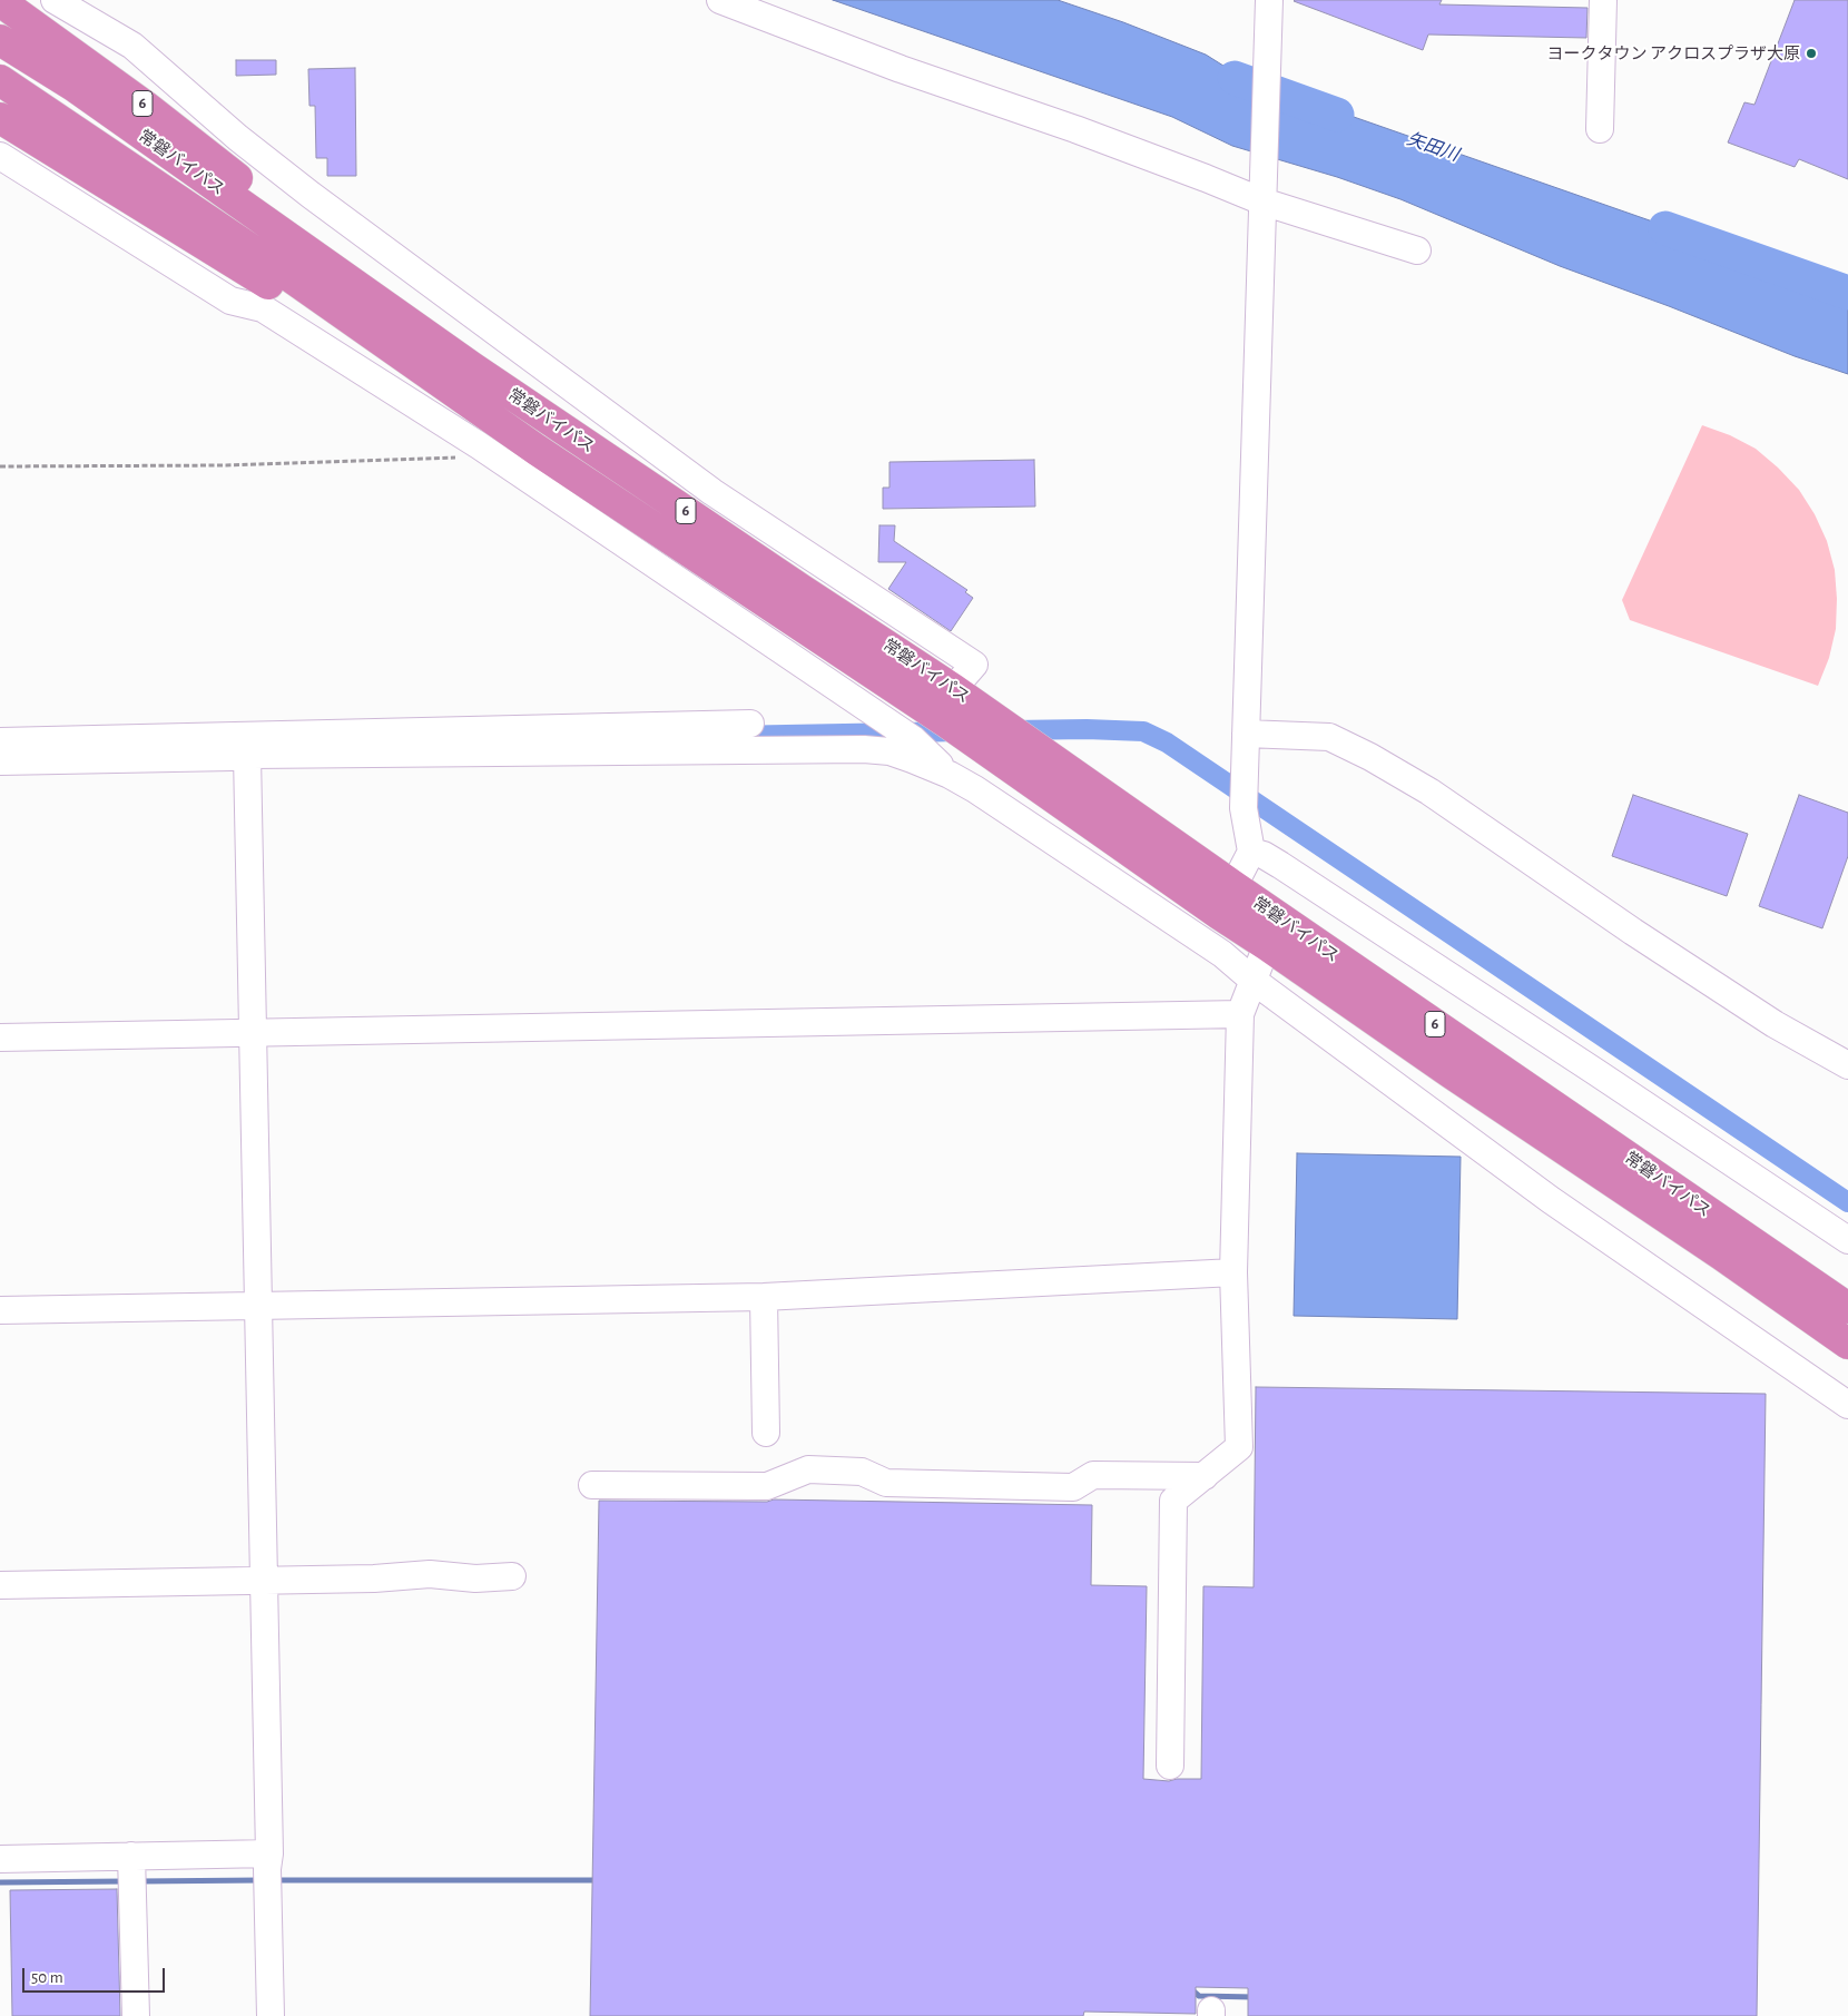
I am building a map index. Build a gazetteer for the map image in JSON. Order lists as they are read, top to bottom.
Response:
{
  "streets": {
    "highway": ["6", "常磐バイパス"]
  },
  "crossings": [
    ["6", "常磐バイパス"]
  ],
  "water": ["矢田川"],
  "places": ["ヨークタウン アクロスプラザ大原"],
  "scale_bar": "50 m"
}
